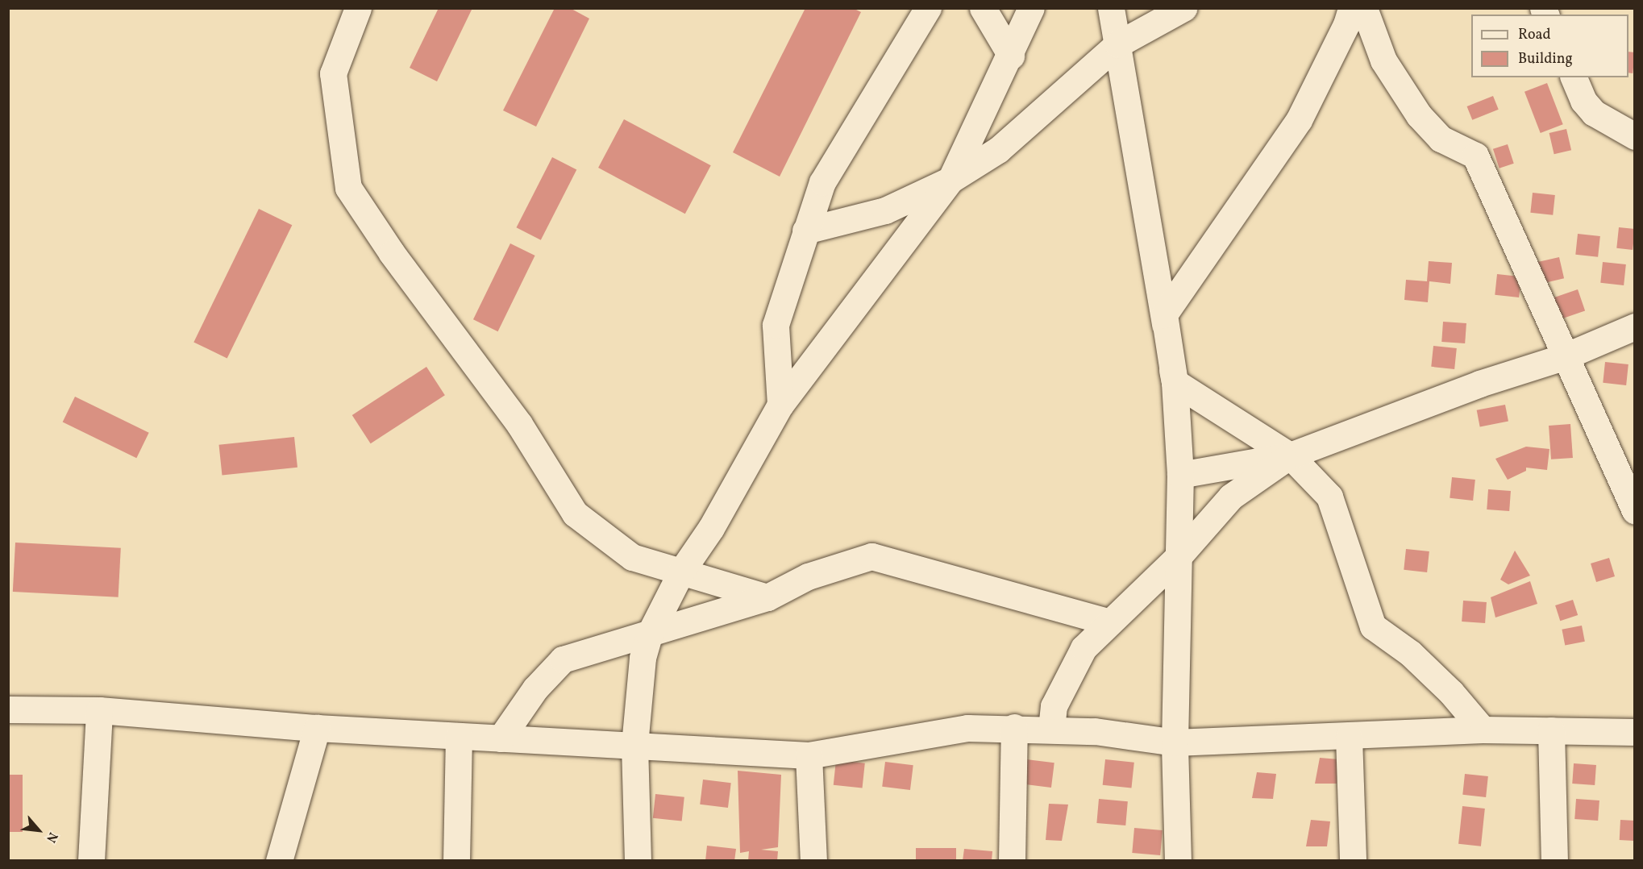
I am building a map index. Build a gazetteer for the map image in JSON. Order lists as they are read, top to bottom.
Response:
{
  "legend": ["Road", "Building"],
  "north": "bottom right"
}
